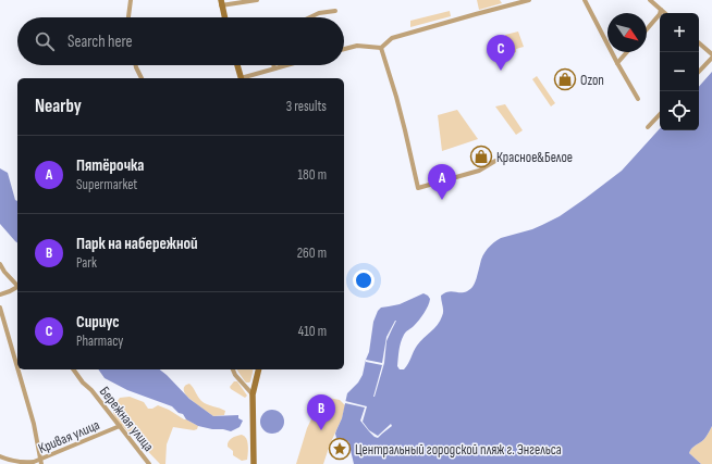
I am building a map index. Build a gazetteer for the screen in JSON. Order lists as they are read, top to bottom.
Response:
{
  "streets": {
    "street": ["Бережная улица", "Кривая улица"]
  },
  "crossings": [
    ["Бережная улица", "Кривая улица"]
  ],
  "places": {
    "shop": ["Ozon", "Красное&Белое"],
    "place": ["Центральный городской пляж г. Энгельса"]
  },
  "north": "bottom right",
  "page": {
    "map_buttons": ["+", "−"],
    "search": "Search here",
    "pins": ["C", "A", "B"],
    "heading": ["Nearby", "3 results"],
    "list": [
      {
        "mark": "A",
        "name": "Пятёрочка",
        "note": "Supermarket",
        "value": "180 m"
      },
      {
        "mark": "B",
        "name": "Парк на набережной",
        "note": "Park",
        "value": "260 m"
      },
      {
        "mark": "C",
        "name": "Сириус",
        "note": "Pharmacy",
        "value": "410 m"
      }
    ]
  }
}
